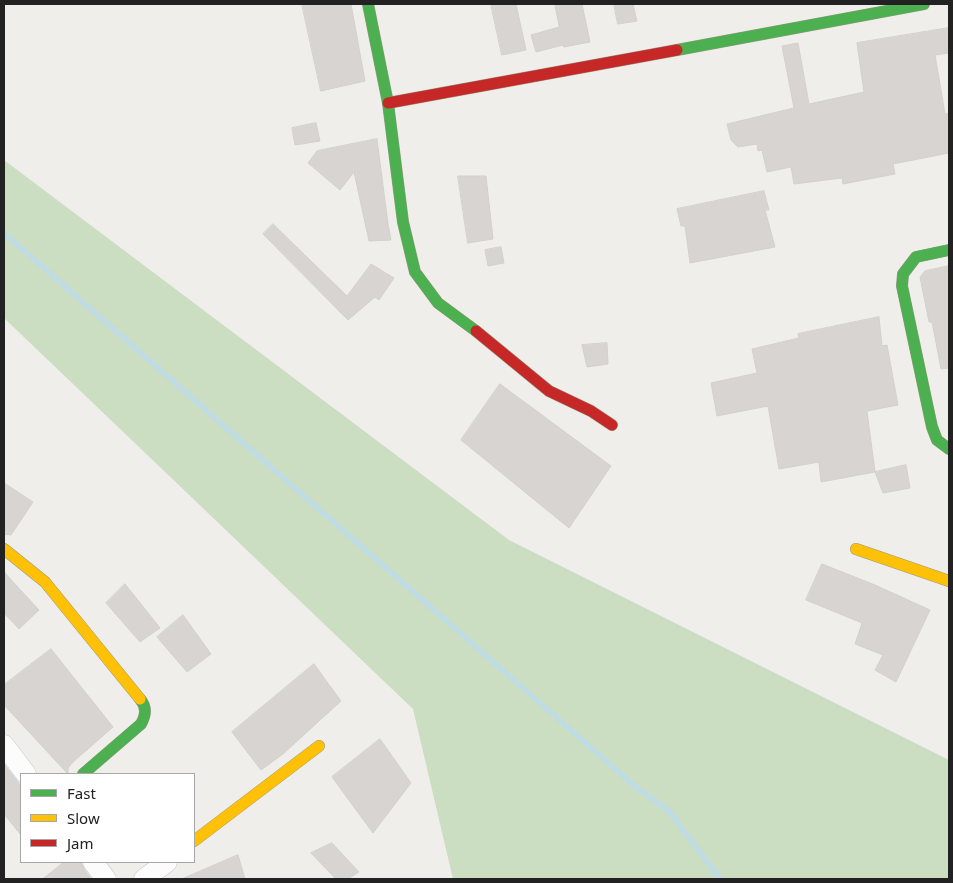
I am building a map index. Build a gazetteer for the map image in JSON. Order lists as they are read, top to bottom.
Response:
{
  "legend": ["Fast", "Slow", "Jam"]
}
